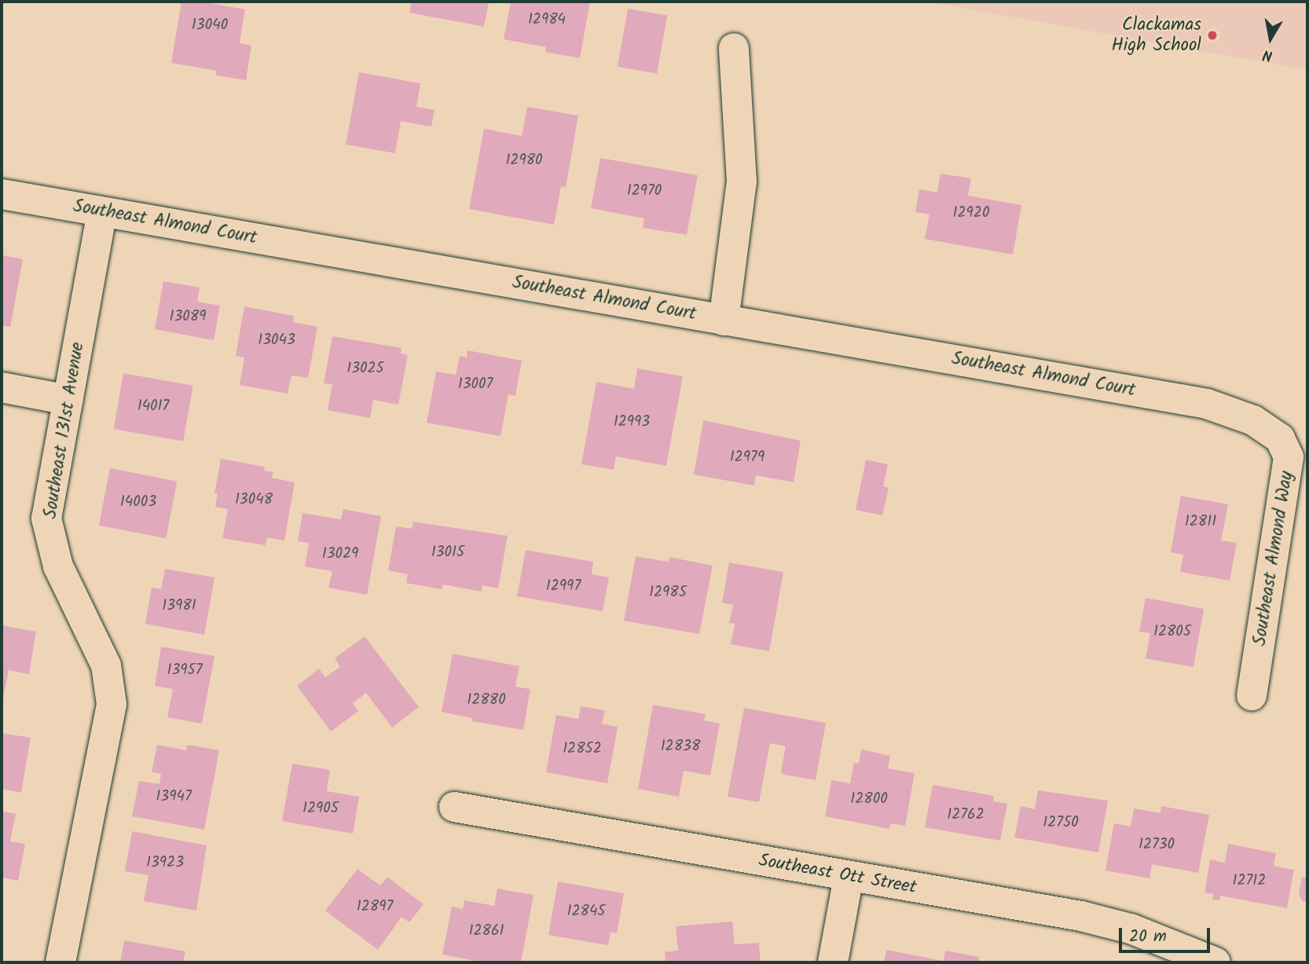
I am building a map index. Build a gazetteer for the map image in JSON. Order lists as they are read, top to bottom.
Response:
{
  "streets": {
    "street": [
      "Southeast Almond Court",
      "Southeast 131st Avenue",
      "Southeast Almond Way",
      "Southeast Ott Street"
    ]
  },
  "crossings": [
    ["Southeast Almond Court", "Southeast 131st Avenue"],
    ["Southeast Almond Court", "Southeast Almond Way"]
  ],
  "places": ["Clackamas High School"],
  "house_numbers": [
    "12984",
    "13040",
    "12980",
    "12970",
    "12920",
    "13089",
    "13043",
    "13025",
    "13007",
    "14017",
    "12993",
    "12979",
    "13048",
    "14003",
    "12811",
    "13015",
    "13029",
    "12997",
    "12985",
    "13981",
    "12805",
    "13957",
    "12880",
    "12838",
    "12852",
    "13947",
    "12800",
    "12905",
    "12762",
    "12750",
    "12730",
    "13923",
    "12712",
    "12897",
    "12845",
    "12861"
  ],
  "scale_bar": "20 m",
  "north": "bottom"
}
